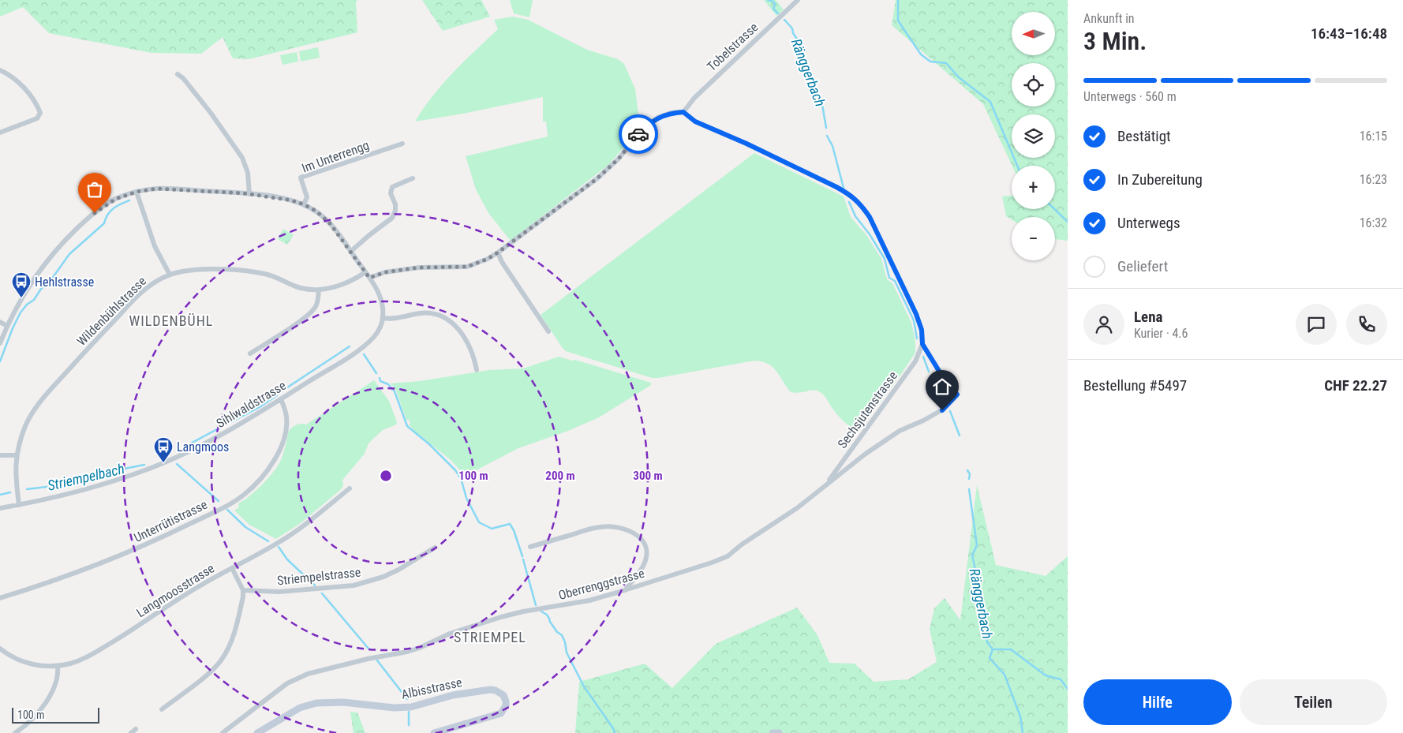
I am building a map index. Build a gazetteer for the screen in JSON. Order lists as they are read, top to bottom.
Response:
{
  "streets": {
    "main road": ["Albisstrasse"],
    "street": [
      "Tobelstrasse",
      "Im Unterrengg",
      "Wildenbühlstrasse",
      "Sihlwaldstrasse",
      "Sechsjutenstrasse",
      "Unterrütistrasse",
      "Striempelstrasse",
      "Oberrenggstrasse",
      "Langmoosstrasse"
    ]
  },
  "crossings": [
    ["Wildenbühlstrasse", "Sihlwaldstrasse"],
    ["Sihlwaldstrasse", "Unterrütistrasse"],
    ["Sechsjutenstrasse", "Oberrenggstrasse"]
  ],
  "districts": ["WILDENBÜHL", "STRIEMPEL"],
  "water": ["Ränggerbach", "Striempelbach"],
  "places": {
    "bus stop": ["Hehlstrasse", "Langmoos"]
  },
  "scale_bar": "100 m",
  "north": "left",
  "page": {
    "heading": ["3 Min.", "Ankunft in", "16:43–16:48"],
    "panel": [
      "Lena",
      "Kurier · 4.6",
      "Bestellung #5497",
      "CHF 22.27"
    ],
    "map_buttons": ["+", "−"],
    "bar": "Unterwegs · 560 m",
    "list": [
      ["Bestätigt", "16:15"],
      ["In Zubereitung", "16:23"],
      ["Unterwegs", "16:32"],
      "Geliefert"
    ],
    "buttons": ["Hilfe", "Teilen"],
    "scale": "100 m"
  },
  "rings": ["100 m", "200 m", "300 m"]
}
